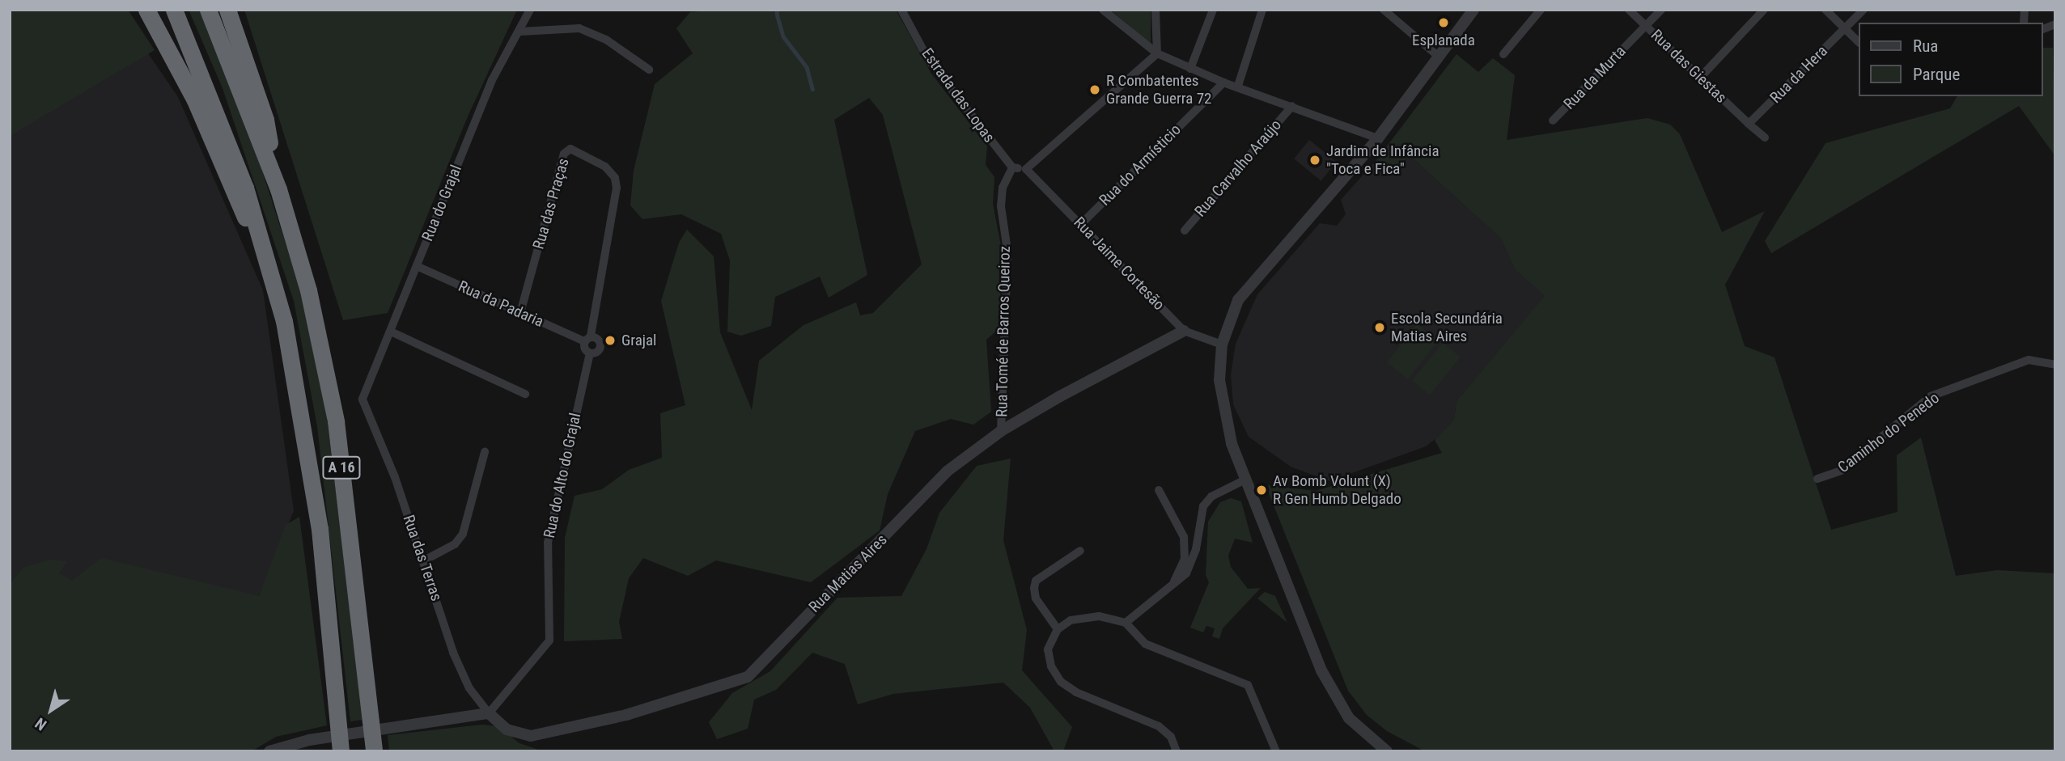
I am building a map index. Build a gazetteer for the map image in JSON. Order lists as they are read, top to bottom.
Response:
{
  "streets": {
    "highway": ["A 16"],
    "street": [
      "Rua das Giestas",
      "Rua da Hera",
      "Rua da Murta",
      "Estrada das Lopas",
      "Rua do Armísticio",
      "Rua Carvalho Araújo",
      "Rua do Grajal",
      "Rua das Praças",
      "Rua Jaime Cortesão",
      "Rua da Padaria",
      "Rua Tomé de Barros Queiroz",
      "Caminho do Penedo",
      "Rua do Alto do Grajal",
      "Rua das Terras",
      "Rua Matias Aires"
    ]
  },
  "crossings": [
    ["Rua das Giestas", "Rua da Hera"],
    ["Rua das Giestas", "Rua da Murta"],
    ["Estrada das Lopas", "Rua Tomé de Barros Queiroz"],
    ["Rua do Armísticio", "Rua Jaime Cortesão"],
    ["Rua do Grajal", "Rua da Padaria"],
    ["Rua do Grajal", "Rua das Terras"],
    ["Rua das Praças", "Rua da Padaria"],
    ["Rua das Praças", "Rua do Alto do Grajal"],
    ["Rua Jaime Cortesão", "Rua Matias Aires"],
    ["Rua da Padaria", "Rua do Alto do Grajal"],
    ["Rua Tomé de Barros Queiroz", "Rua Matias Aires"],
    ["Rua do Alto do Grajal", "Rua das Terras"],
    ["Rua do Alto do Grajal", "Rua Matias Aires"],
    ["Rua das Terras", "Rua Matias Aires"]
  ],
  "places": [
    "Esplanada",
    "R Combatentes Grande Guerra 72",
    "Jardim de Infância \"Toca e Fica\"",
    "Escola Secundária Matias Aires",
    "Grajal",
    "Av Bomb Volunt (X) R Gen Humb Delgado"
  ],
  "legend": ["Rua", "Parque"],
  "north": "bottom left"
}
